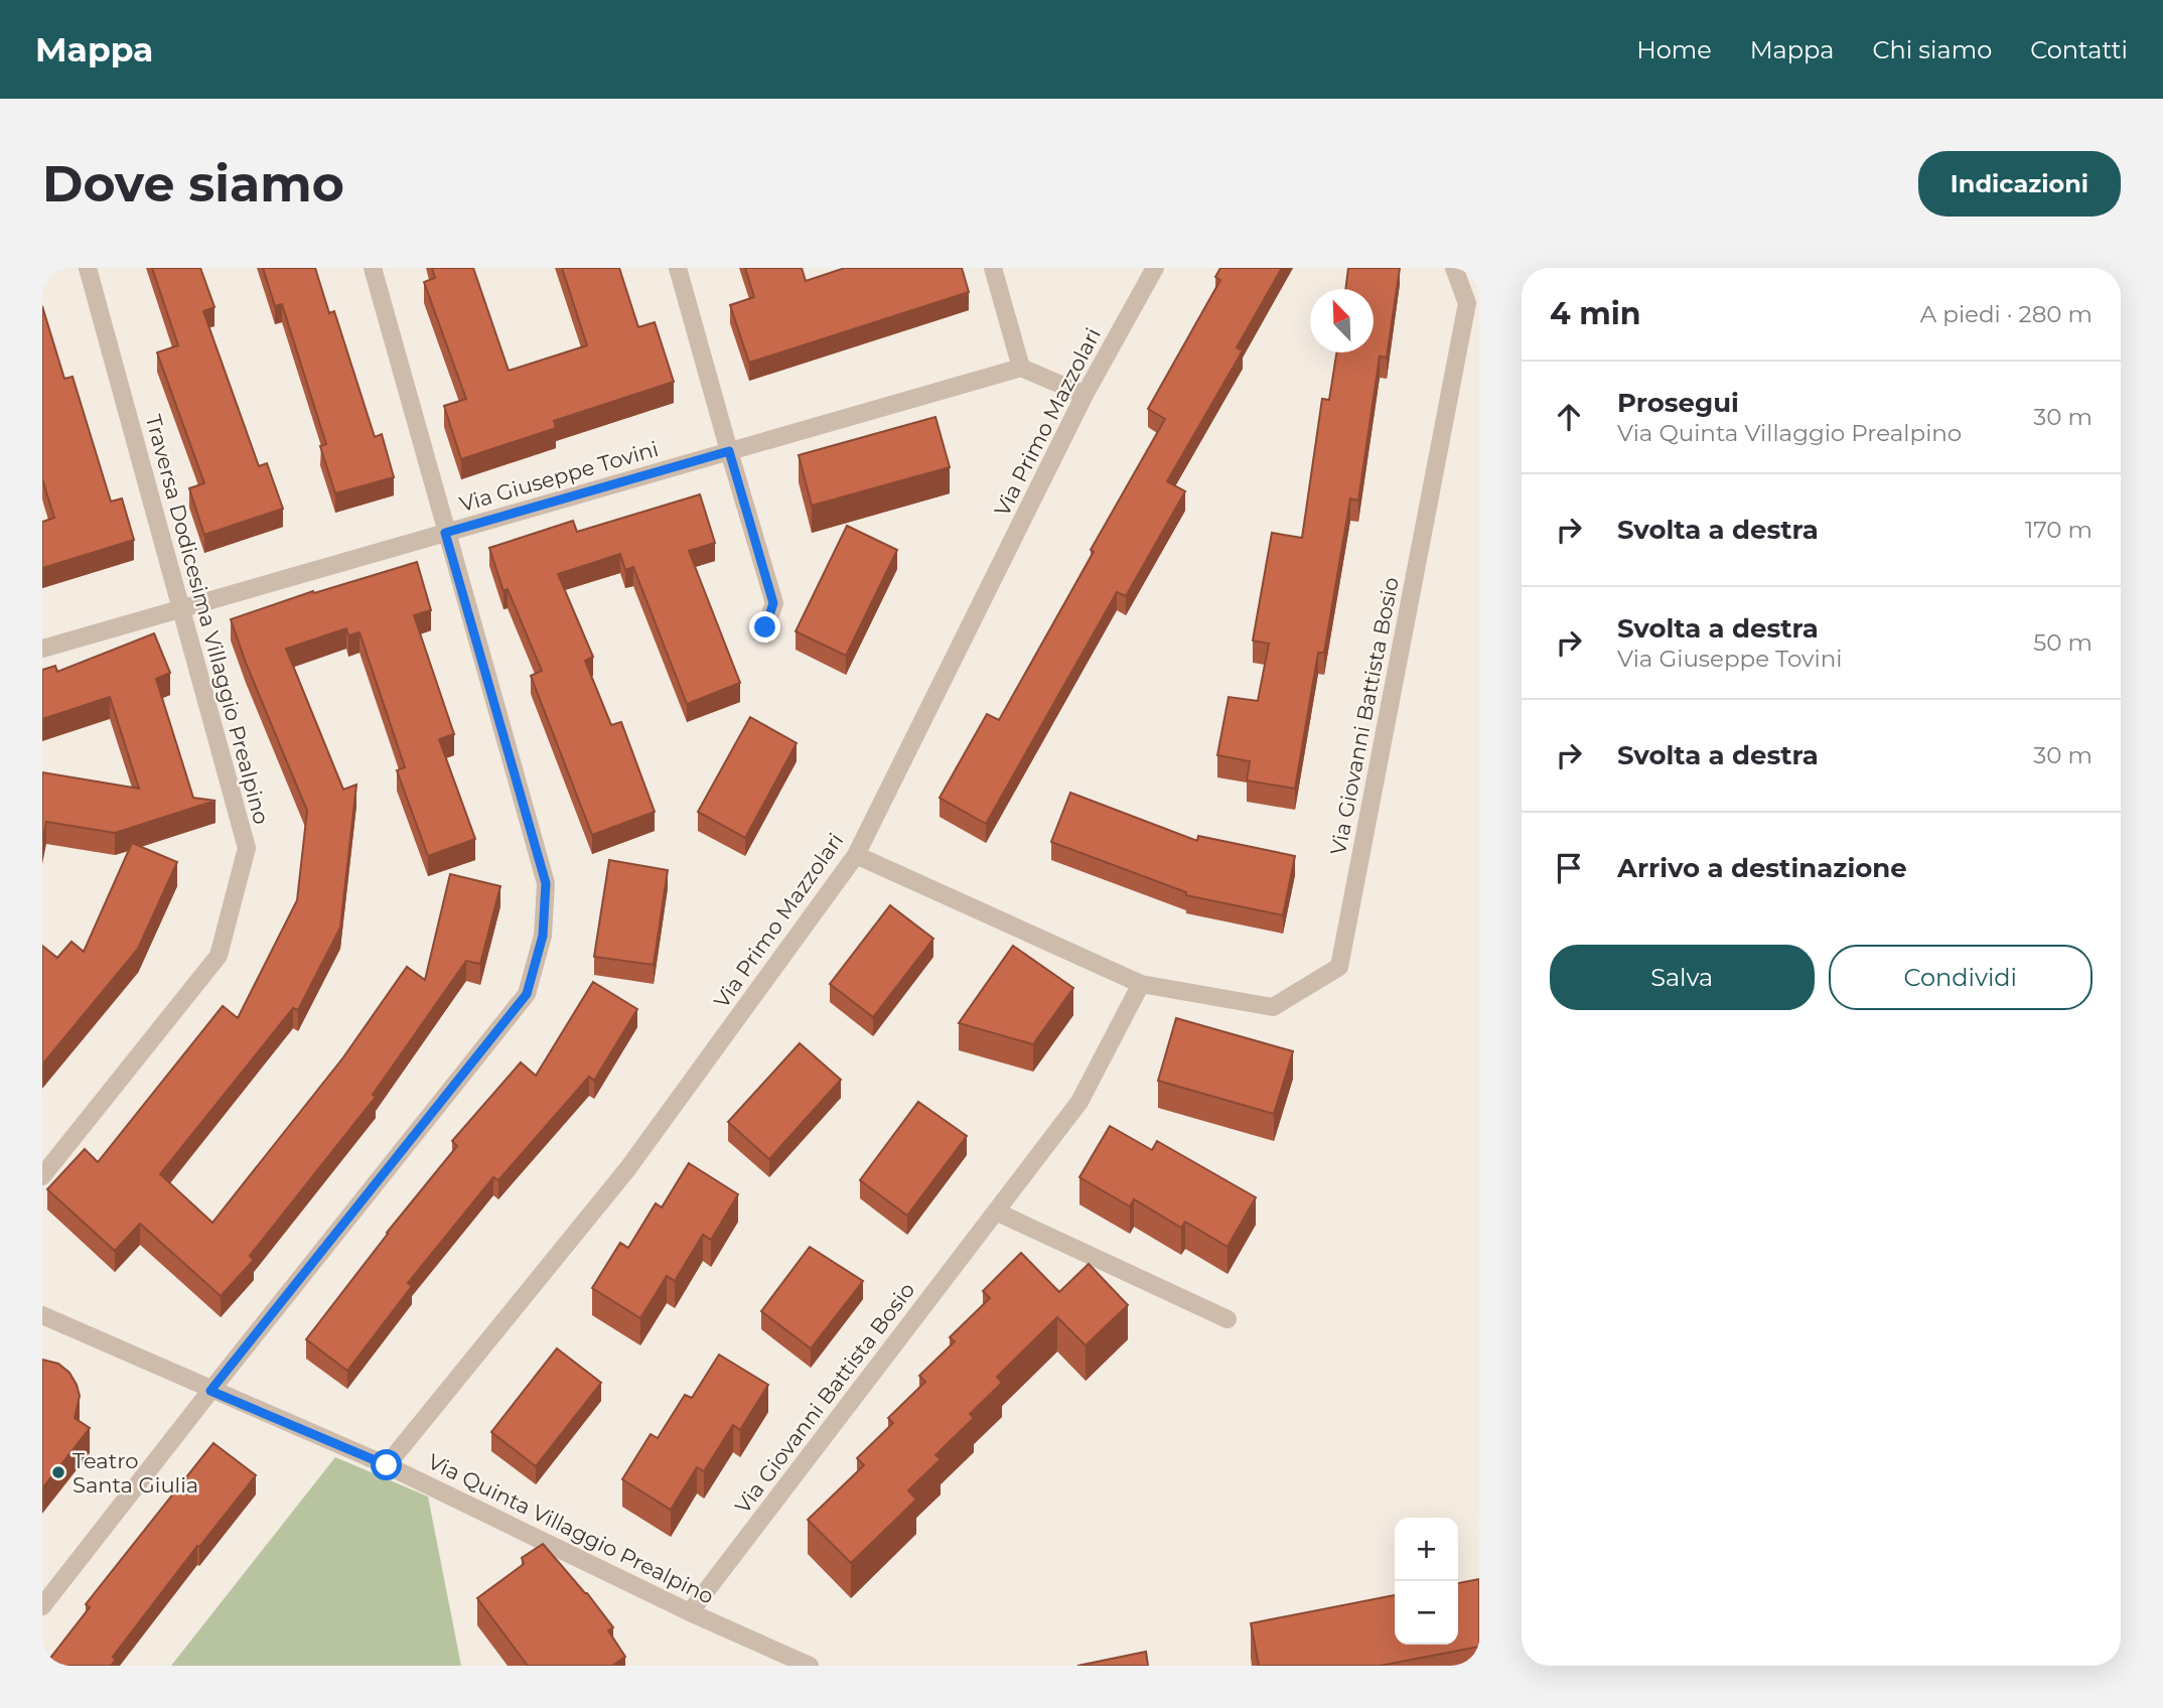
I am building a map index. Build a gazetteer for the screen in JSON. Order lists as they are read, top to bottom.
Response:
{
  "streets": {
    "street": [
      "Via Primo Mazzolari",
      "Via Giuseppe Tovini",
      "Traversa Dodicesima Villaggio Prealpino",
      "Via Giovanni Battista Bosio",
      "Via Quinta Villaggio Prealpino"
    ]
  },
  "crossings": [
    ["Via Primo Mazzolari", "Via Giovanni Battista Bosio"],
    ["Via Primo Mazzolari", "Via Quinta Villaggio Prealpino"],
    ["Via Giuseppe Tovini", "Traversa Dodicesima Villaggio Prealpino"],
    ["Via Giovanni Battista Bosio", "Via Quinta Villaggio Prealpino"]
  ],
  "places": ["Teatro Santa Giulia"],
  "north": "top left",
  "page": {
    "header": "Mappa",
    "nav": [
      "Home",
      "Mappa",
      "Chi siamo",
      "Contatti"
    ],
    "buttons": [
      "Indicazioni",
      ["Salva", "Condividi"]
    ],
    "title": "Dove siamo",
    "heading": ["4 min", "A piedi · 280 m"],
    "list": [
      ["Prosegui", "Via Quinta Villaggio Prealpino", "30 m"],
      ["Svolta a destra", "170 m"],
      ["Svolta a destra", "Via Giuseppe Tovini", "50 m"],
      ["Svolta a destra", "30 m"],
      "Arrivo a destinazione"
    ],
    "map_buttons": ["+", "−"]
  }
}
